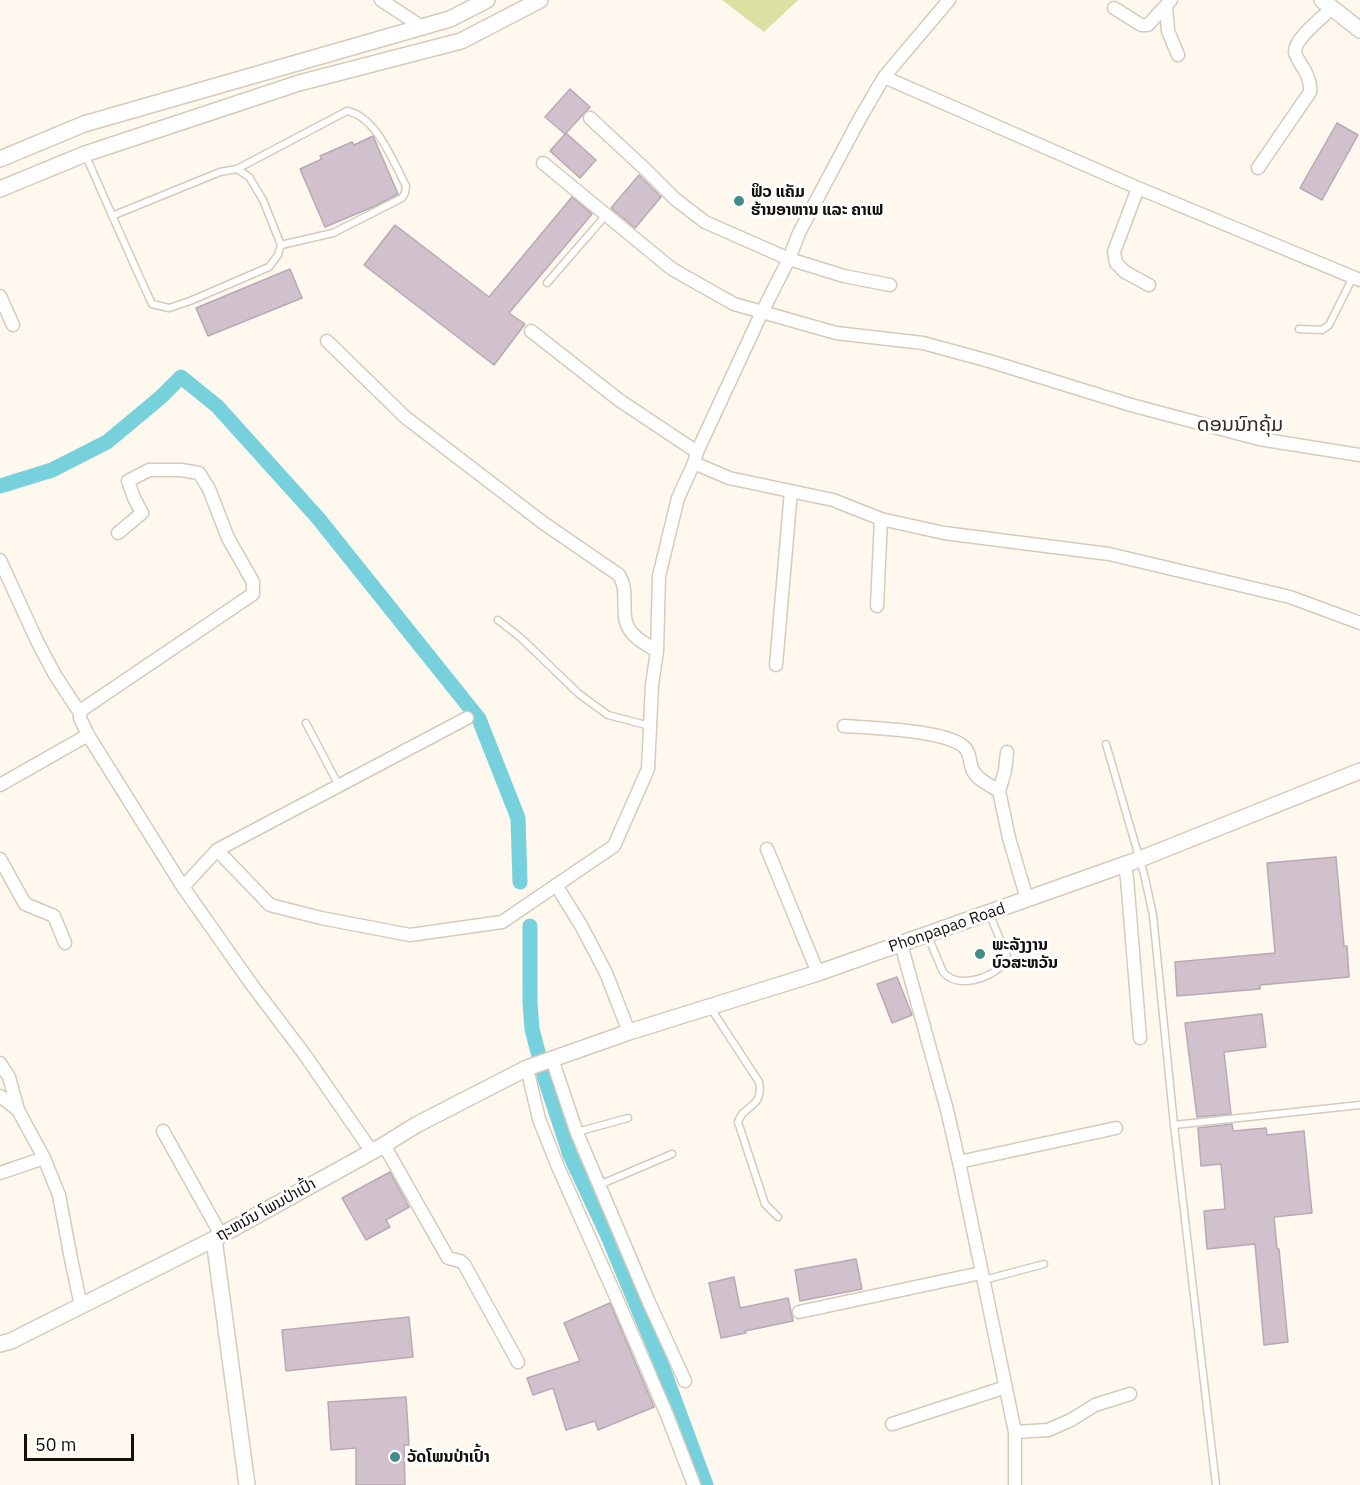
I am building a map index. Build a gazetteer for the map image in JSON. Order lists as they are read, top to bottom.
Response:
{
  "streets": {
    "street": ["Phonpapao Road", "ຖະຫນົນ ໂພນປ່າເປົ້າ"]
  },
  "crossings": [
    ["Phonpapao Road", "ຖະຫນົນ ໂພນປ່າເປົ້າ"]
  ],
  "districts": ["ດອນນົກຄຸ້ມ"],
  "places": ["ຟິວ ແຄັມ ຮ້ານອາຫານ ແລະ ຄາເຟ", "ພະລັງງານ ບົວສະຫວັນ", "ວັດໂພນປ່າເປົ້າ"],
  "scale_bar": "50 m"
}
